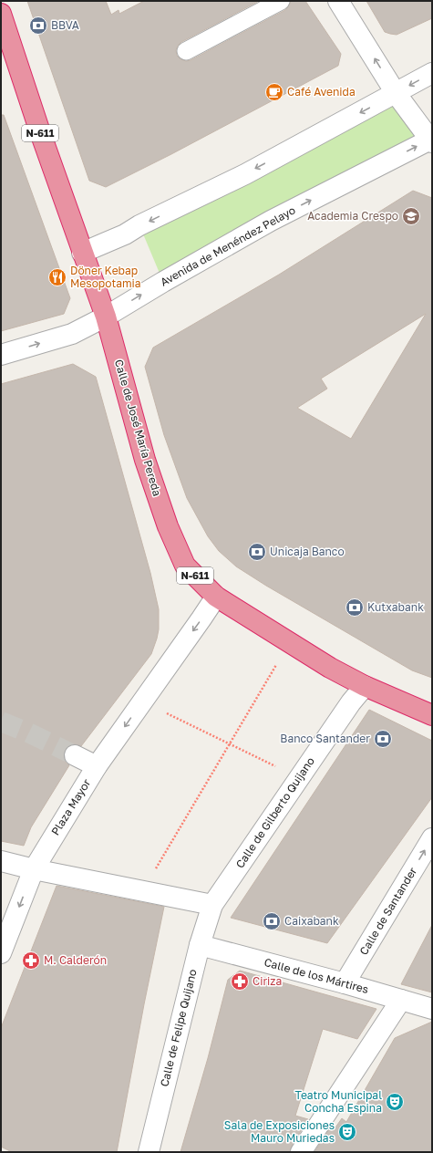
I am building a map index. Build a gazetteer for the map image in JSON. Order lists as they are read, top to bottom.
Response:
{
  "streets": {
    "highway": ["N-611", "Calle de José María Pereda"],
    "street": [
      "Avenida de Menéndez Pelayo",
      "Plaza Mayor",
      "Calle de Gilberto Quijano",
      "Calle de Santander",
      "Calle de los Mártires",
      "Calle de Felipe Quijano"
    ]
  },
  "crossings": [
    ["Avenida de Menéndez Pelayo", "Calle de José María Pereda"],
    ["Calle de José María Pereda", "Plaza Mayor"],
    ["Calle de José María Pereda", "Calle de Gilberto Quijano"],
    ["Calle de Gilberto Quijano", "Calle de Felipe Quijano"],
    ["Calle de Santander", "Calle de los Mártires"],
    ["Calle de los Mártires", "Calle de Felipe Quijano"]
  ],
  "one_way": ["Plaza Mayor", "Calle de Santander"],
  "places": {
    "bank": [
      "BBVA",
      "Unicaja Banco",
      "Kutxabank",
      "Banco Santander",
      "Caixabank"
    ],
    "cafe": ["Café Avenida"],
    "school or university": ["Academia Crespo"],
    "restaurant": ["Döner Kebap Mesopotamia"],
    "pharmacy": ["M. Calderón", "Ciriza"],
    "theatre": ["Teatro Municipal Concha Espina", "Sala de Exposiciones Mauro Muriedas"]
  }
}
